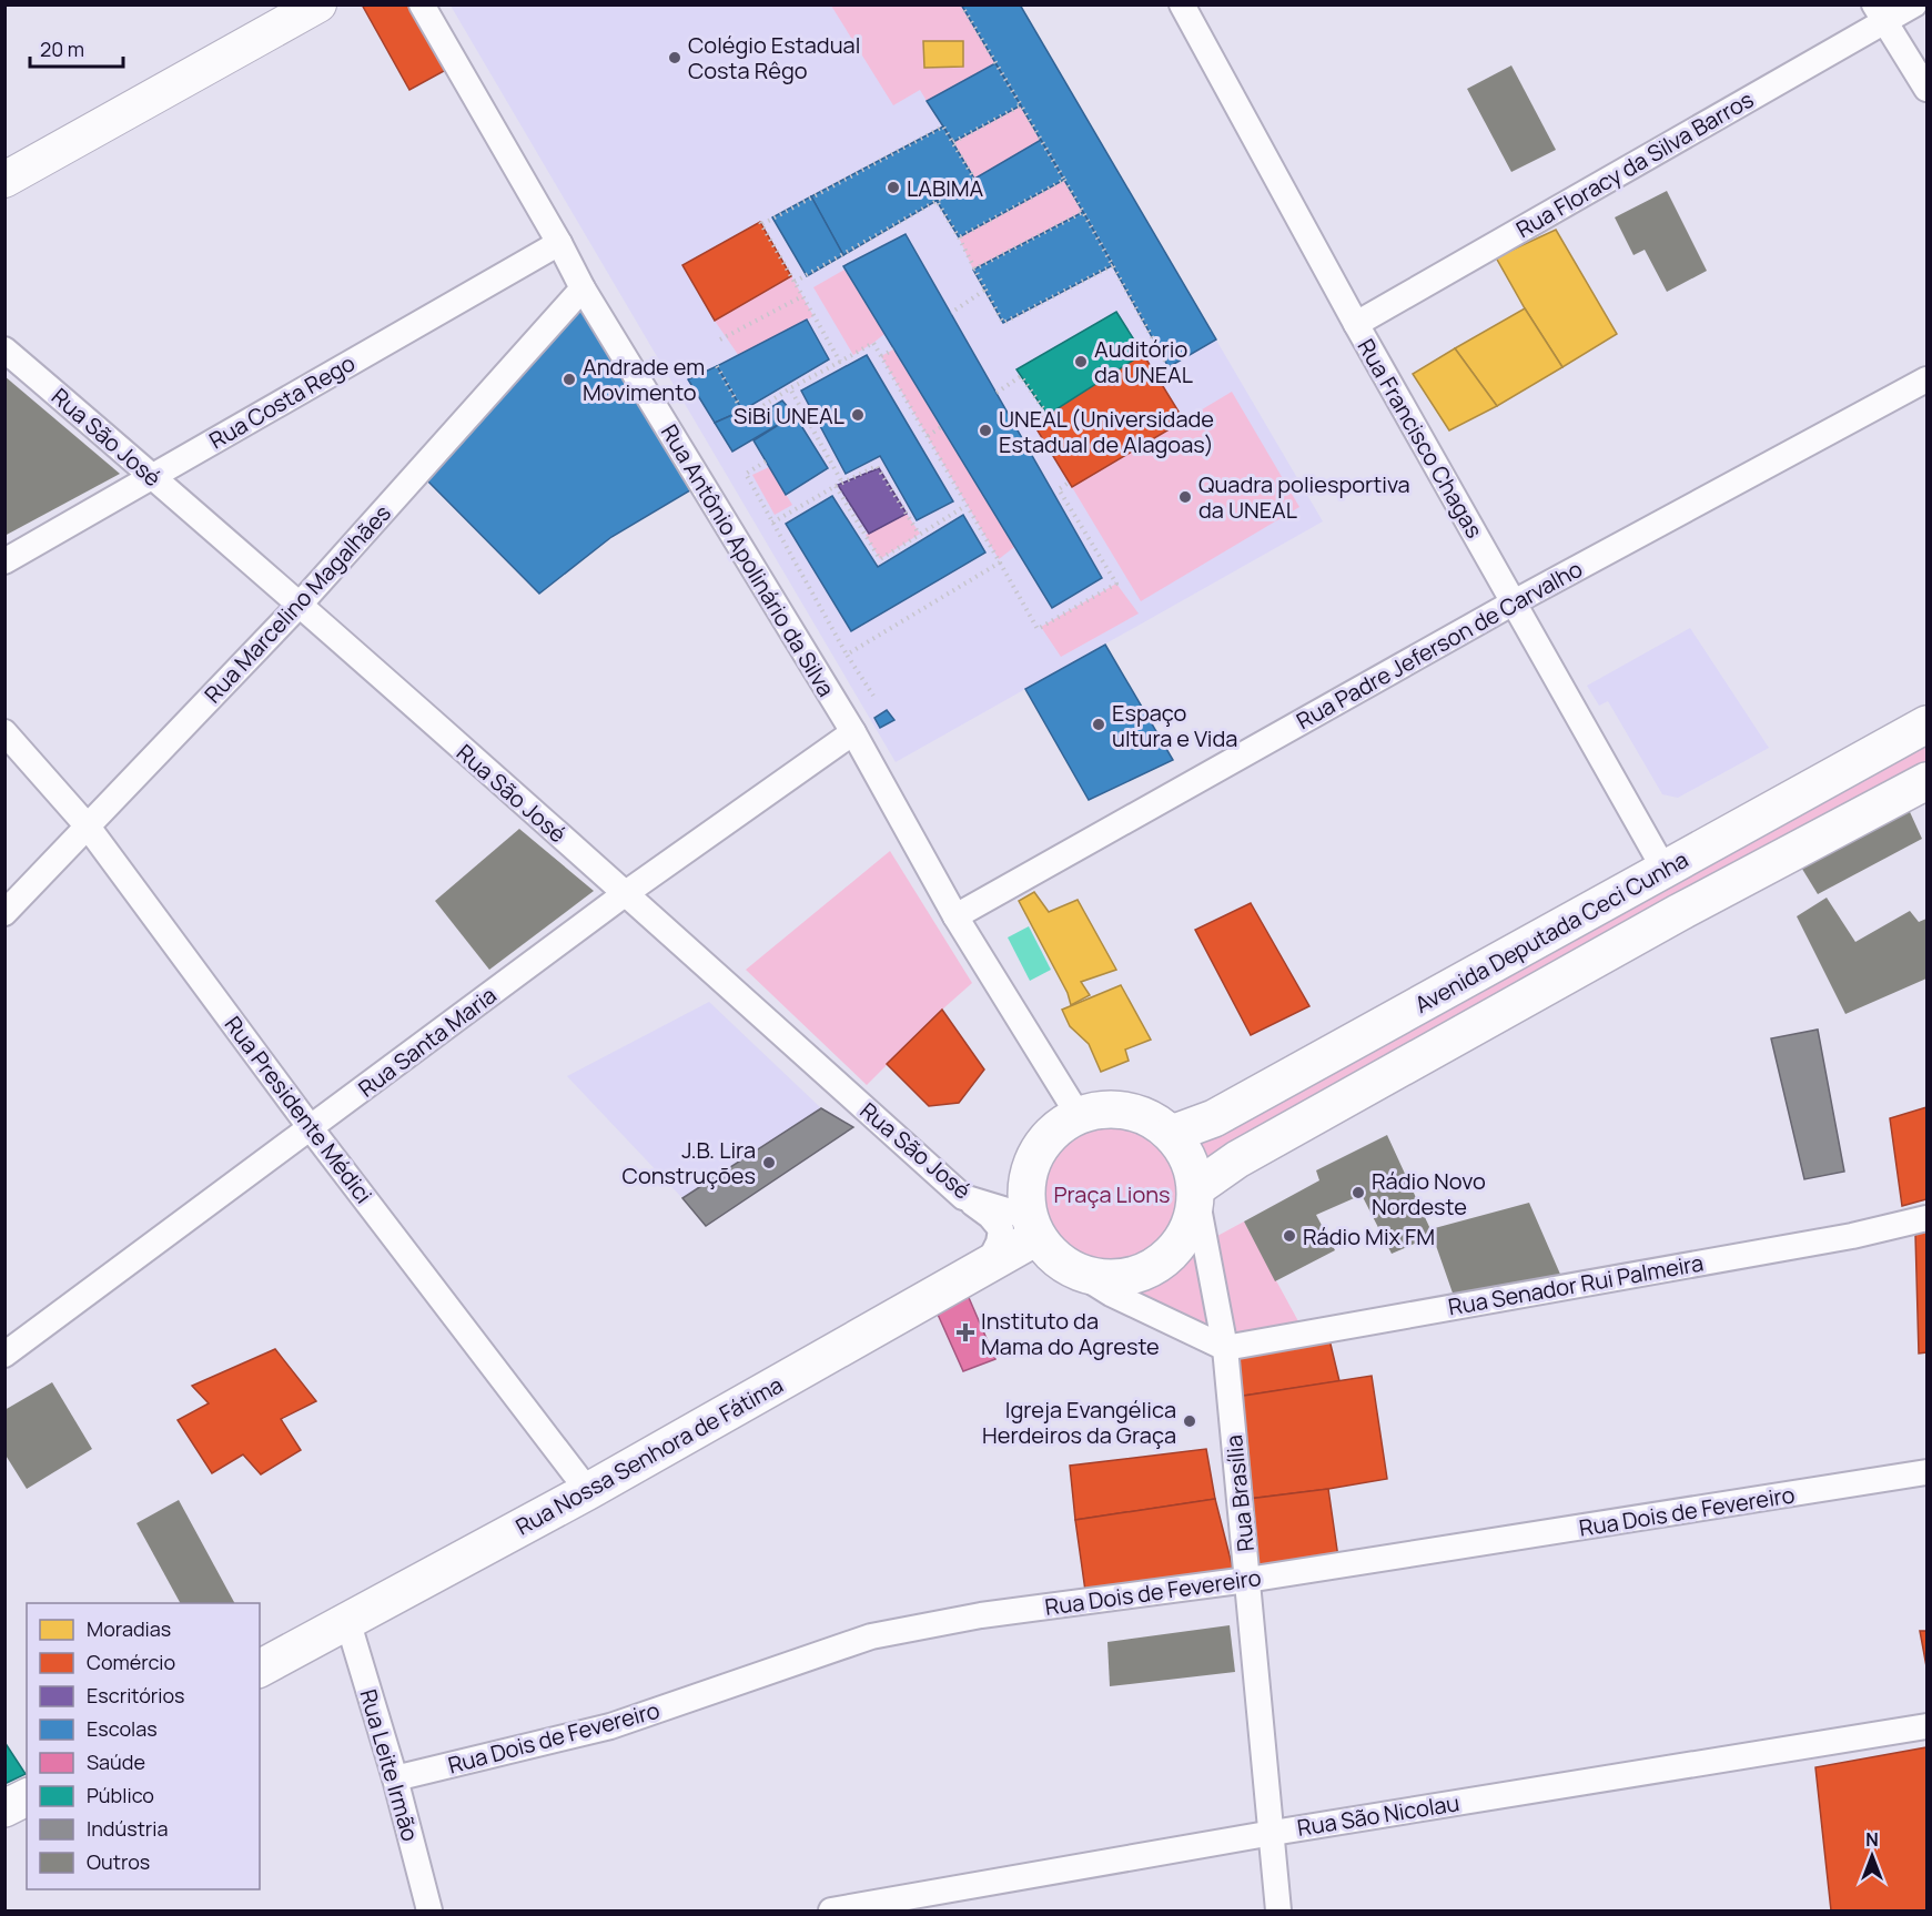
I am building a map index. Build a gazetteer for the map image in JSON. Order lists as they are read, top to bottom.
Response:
{
  "streets": {
    "main road": ["Avenida Deputada Ceci Cunha", "Rua Nossa Senhora de Fátima"],
    "street": [
      "Rua Floracy da Silva Barros",
      "Rua Costa Rego",
      "Rua São José",
      "Rua Francisco Chagas",
      "Rua Antônio Apolinário da Silva",
      "Rua Marcelino Magalhães",
      "Rua Padre Jeferson de Carvalho",
      "Rua Santa Maria",
      "Rua Presidente Médici",
      "Rua Senador Rui Palmeira",
      "Rua Brasília",
      "Rua Dois de Fevereiro",
      "Rua Leite Irmão",
      "Rua São Nicolau"
    ]
  },
  "crossings": [
    ["Rua Floracy da Silva Barros", "Rua Francisco Chagas"],
    ["Rua Costa Rego", "Rua São José"],
    ["Rua Costa Rego", "Rua Antônio Apolinário da Silva"],
    ["Rua São José", "Rua Antônio Apolinário da Silva"],
    ["Rua São José", "Rua Marcelino Magalhães"],
    ["Rua São José", "Avenida Deputada Ceci Cunha"],
    ["Rua São José", "Rua Santa Maria"],
    ["Rua São José", "Rua Nossa Senhora de Fátima"],
    ["Rua São José", "Rua Brasília"],
    ["Rua Francisco Chagas", "Rua Padre Jeferson de Carvalho"],
    ["Rua Francisco Chagas", "Avenida Deputada Ceci Cunha"],
    ["Rua Antônio Apolinário da Silva", "Rua Marcelino Magalhães"],
    ["Rua Antônio Apolinário da Silva", "Rua Padre Jeferson de Carvalho"],
    ["Rua Antônio Apolinário da Silva", "Avenida Deputada Ceci Cunha"],
    ["Rua Antônio Apolinário da Silva", "Rua Santa Maria"],
    ["Rua Antônio Apolinário da Silva", "Rua Nossa Senhora de Fátima"],
    ["Rua Antônio Apolinário da Silva", "Rua Brasília"],
    ["Rua Marcelino Magalhães", "Rua Presidente Médici"],
    ["Avenida Deputada Ceci Cunha", "Rua Nossa Senhora de Fátima"],
    ["Avenida Deputada Ceci Cunha", "Rua Brasília"],
    ["Rua Santa Maria", "Rua Presidente Médici"],
    ["Rua Presidente Médici", "Rua Nossa Senhora de Fátima"],
    ["Rua Senador Rui Palmeira", "Rua Brasília"],
    ["Rua Nossa Senhora de Fátima", "Rua Brasília"],
    ["Rua Nossa Senhora de Fátima", "Rua Leite Irmão"],
    ["Rua Brasília", "Rua Dois de Fevereiro"],
    ["Rua Brasília", "Rua São Nicolau"],
    ["Rua Dois de Fevereiro", "Rua Leite Irmão"]
  ],
  "parks": ["Praça Lions"],
  "places": {
    "other": [
      "Colégio Estadual Costa Rêgo",
      "LABIMA",
      "Auditório da UNEAL",
      "Andrade em Movimento",
      "SiBi UNEAL",
      "UNEAL (Universidade Estadual de Alagoas)",
      "Quadra poliesportiva da UNEAL",
      "Espaço ultura e Vida",
      "J.B. Lira Construções",
      "Rádio Novo Nordeste",
      "Rádio Mix FM",
      "Igreja Evangélica Herdeiros da Graça"
    ],
    "health": ["Instituto da Mama do Agreste"]
  },
  "legend": [
    "Moradias",
    "Comércio",
    "Escritórios",
    "Escolas",
    "Saúde",
    "Público",
    "Indústria",
    "Outros"
  ],
  "scale_bar": "20 m",
  "north": "top"
}
